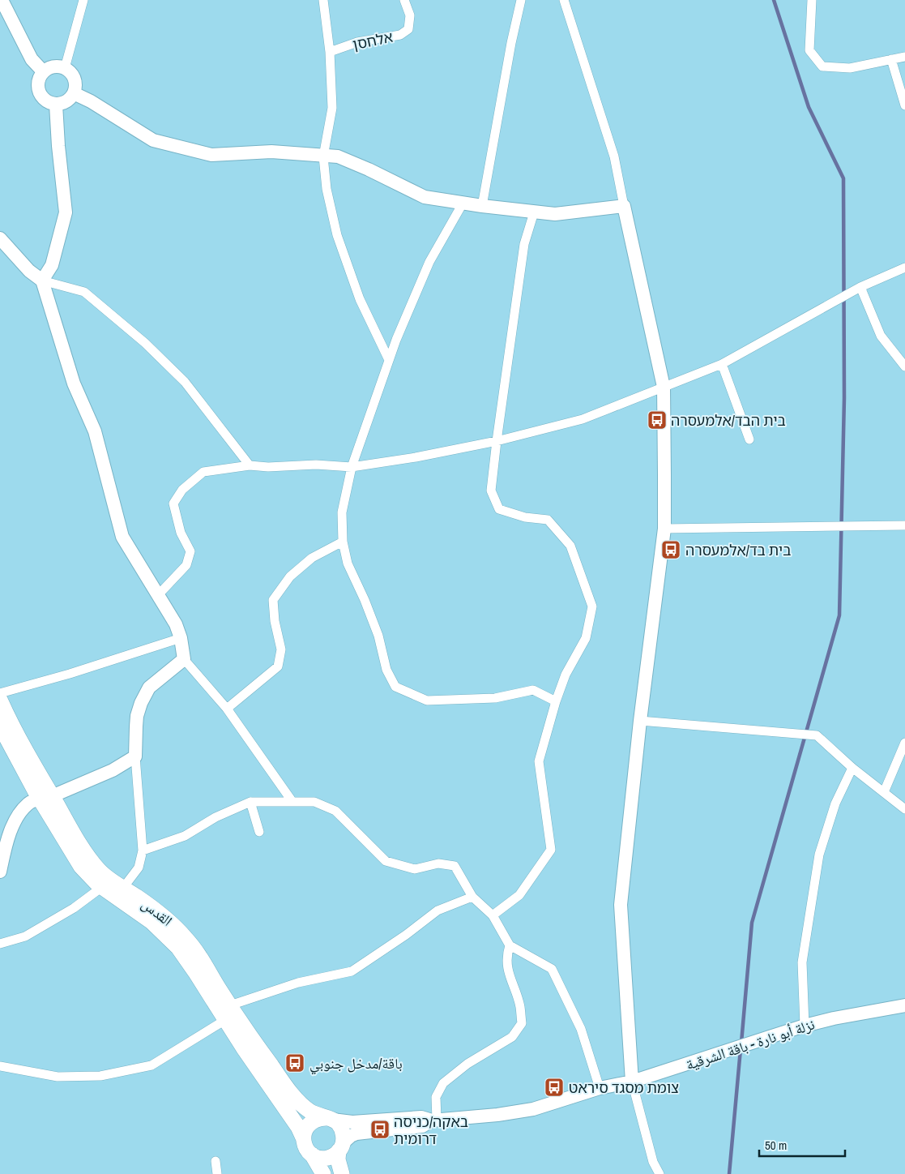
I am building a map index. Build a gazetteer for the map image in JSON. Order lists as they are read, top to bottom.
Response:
{
  "streets": {
    "main road": ["القدس"],
    "street": ["אלחסן", "نزلة أبو نارة - باقة الشرقية"]
  },
  "crossings": [
    ["القدس", "نزلة أبو نارة - باقة الشرقية"]
  ],
  "places": {
    "bus stop": [
      "בית הבד/אלמעסרה",
      "בית בד/אלמעסרה",
      "باقة/مدخل جنوبي",
      "צומת מסגד סיראט",
      "באקה/כניסה דרומית"
    ]
  },
  "scale_bar": "50 m"
}
